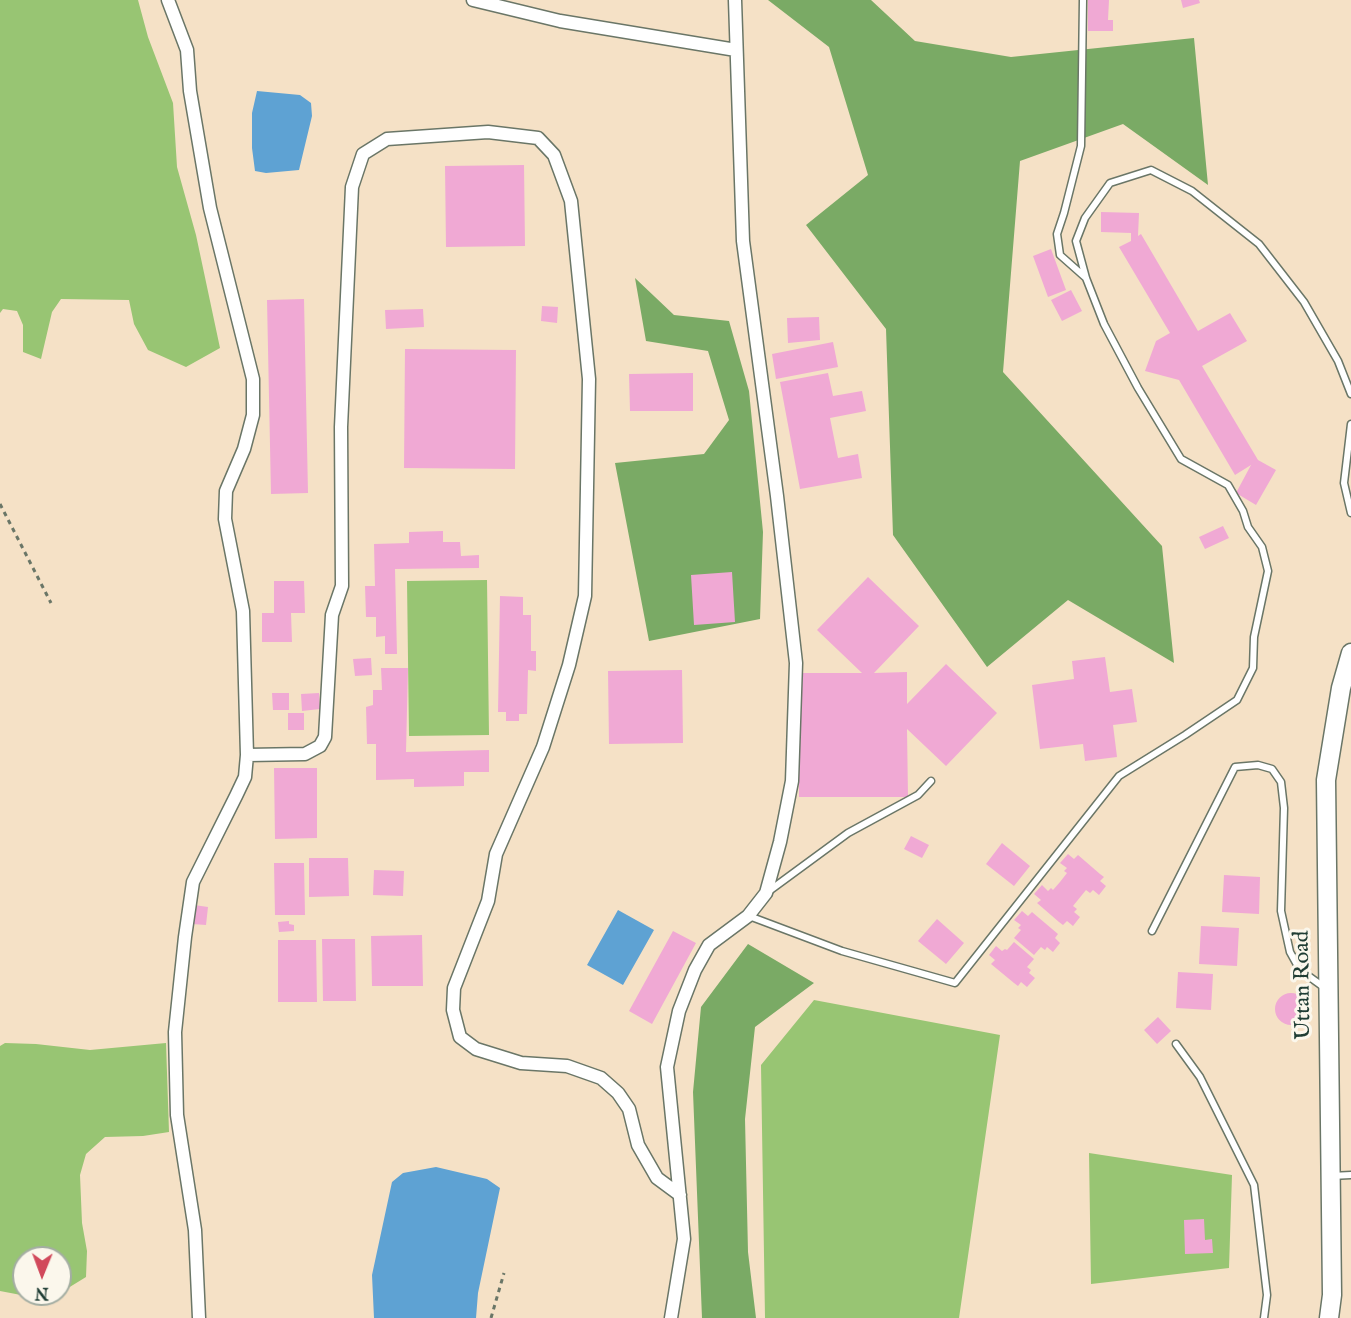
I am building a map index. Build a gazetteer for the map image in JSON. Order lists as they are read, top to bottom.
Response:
{
  "streets": {
    "main road": ["Uttan Road"]
  },
  "north": "bottom"
}
